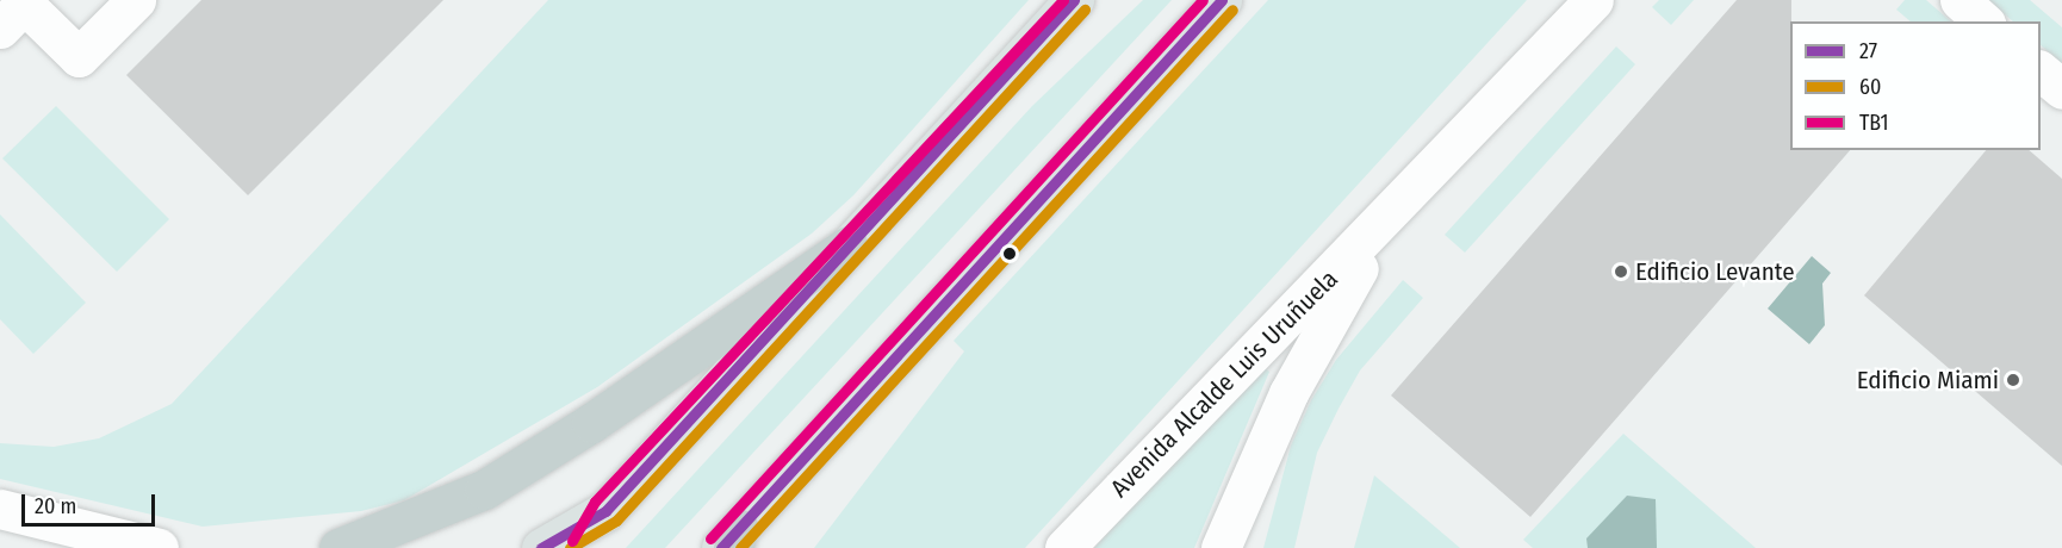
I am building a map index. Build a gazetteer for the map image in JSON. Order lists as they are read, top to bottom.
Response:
{
  "streets": {
    "street": ["Avenida Alcalde Luis Uruñuela"]
  },
  "places": ["Edificio Levante", "Edificio Miami"],
  "lines": ["transit line 27", "transit line TB1", "transit line 60"],
  "legend": ["27", "60", "TB1"],
  "scale_bar": "20 m"
}
